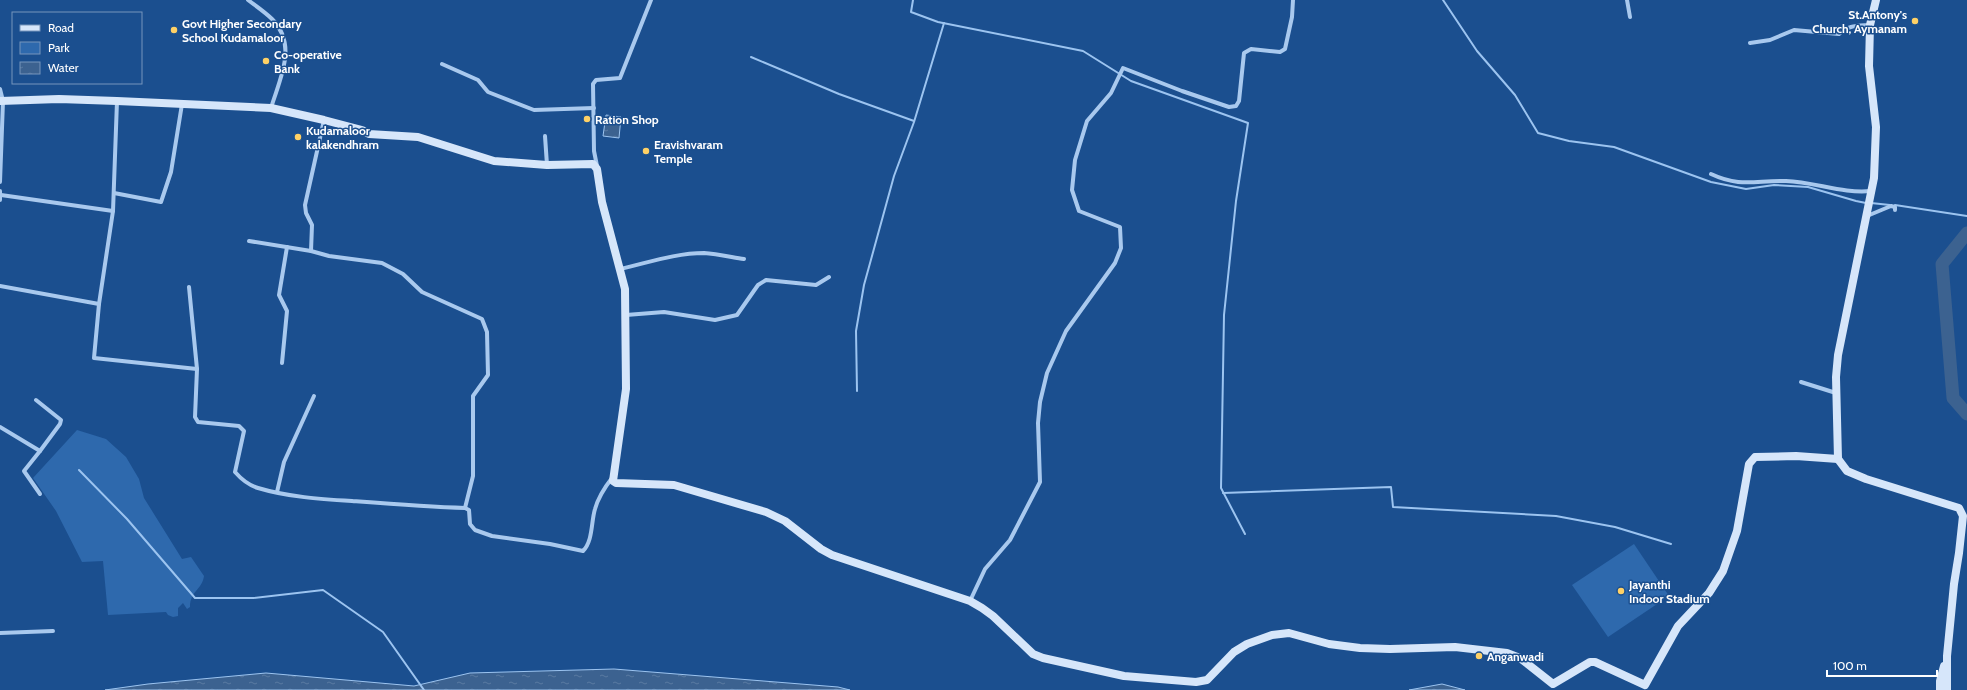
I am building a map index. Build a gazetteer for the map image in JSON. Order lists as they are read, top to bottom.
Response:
{
  "places": [
    "St.Antony's Church, Aymanam",
    "Govt Higher Secondary School Kudamaloor",
    "Co-operative Bank",
    "Ration Shop",
    "Kudamaloor kalakendhram",
    "Eravishvaram Temple",
    "Jayanthi Indoor Stadium",
    "Anganwadi"
  ],
  "legend": ["Road", "Park", "Water"],
  "scale_bar": "100 m"
}
